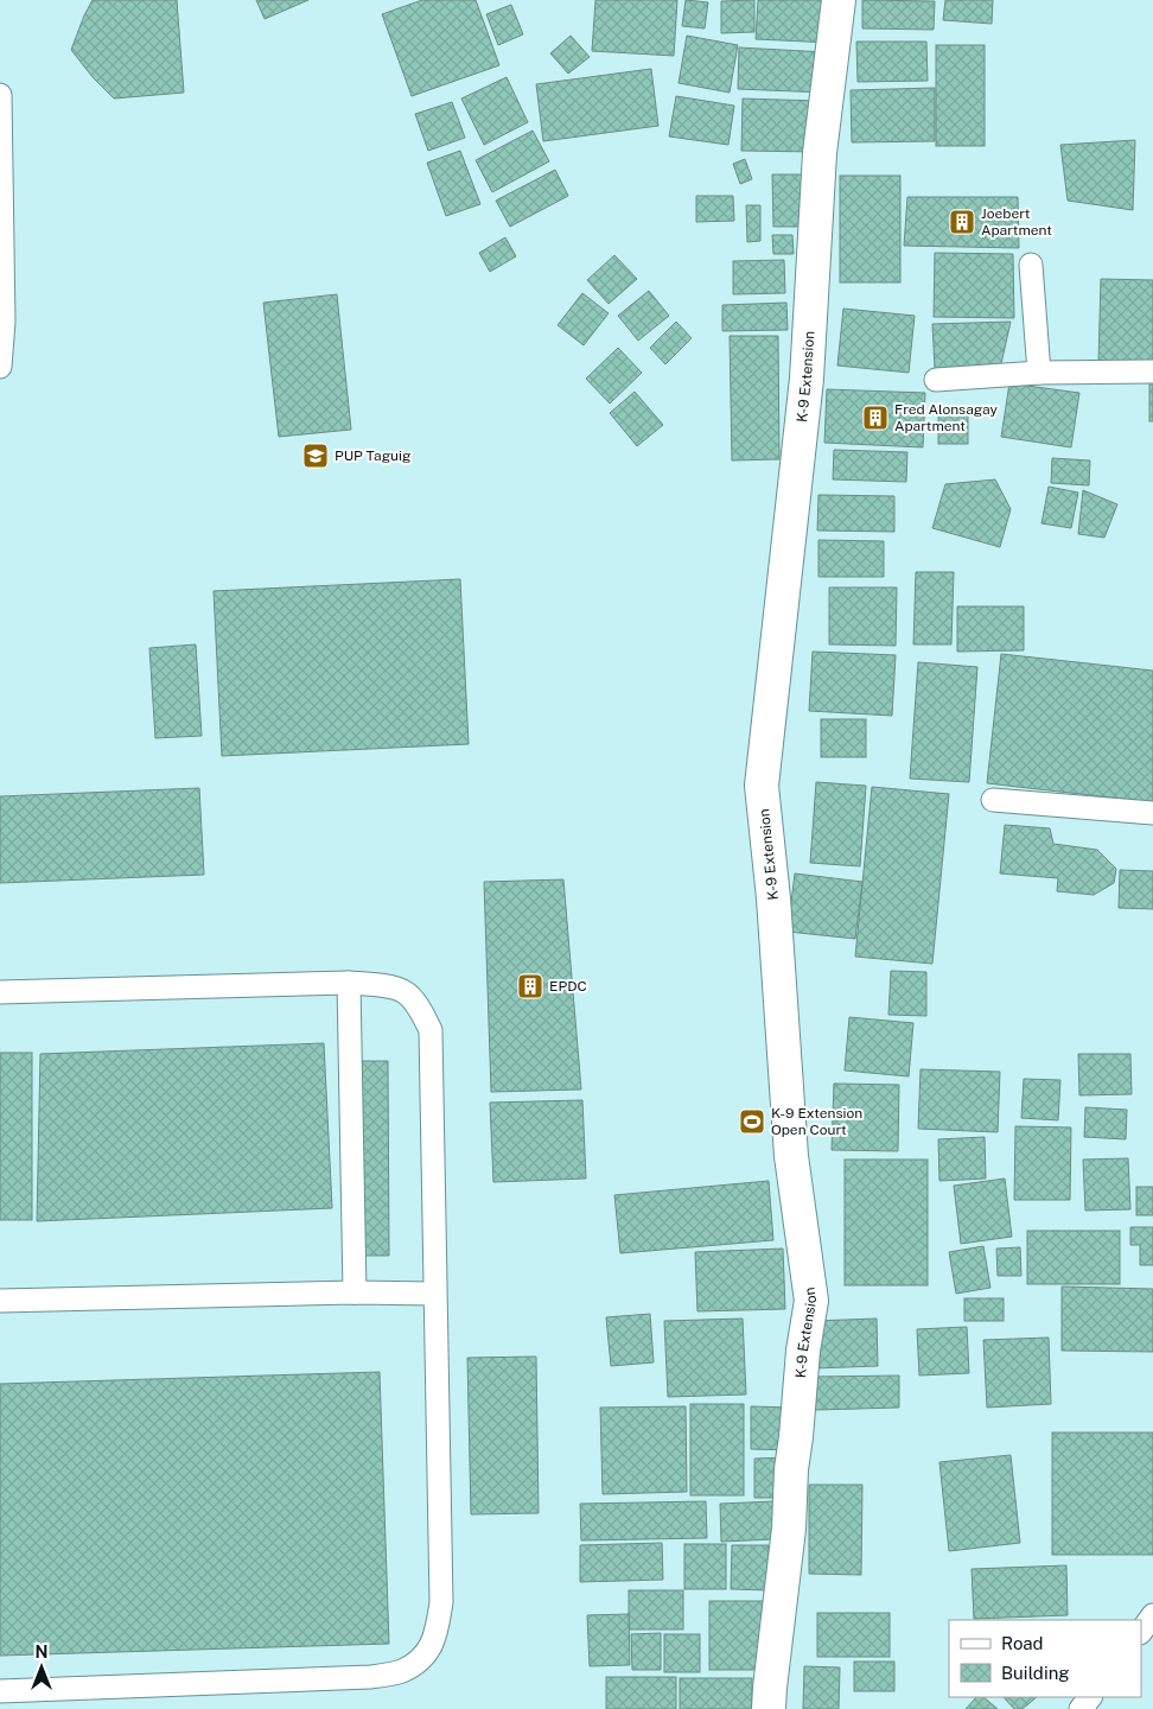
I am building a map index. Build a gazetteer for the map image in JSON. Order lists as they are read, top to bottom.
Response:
{
  "streets": {
    "street": ["K-9 Extension"]
  },
  "places": {
    "building": ["Joebert Apartment", "Fred Alonsagay Apartment", "EPDC"],
    "school or university": ["PUP Taguig"],
    "sports": ["K-9 Extension Open Court"]
  },
  "legend": ["Road", "Building"],
  "north": "top"
}
